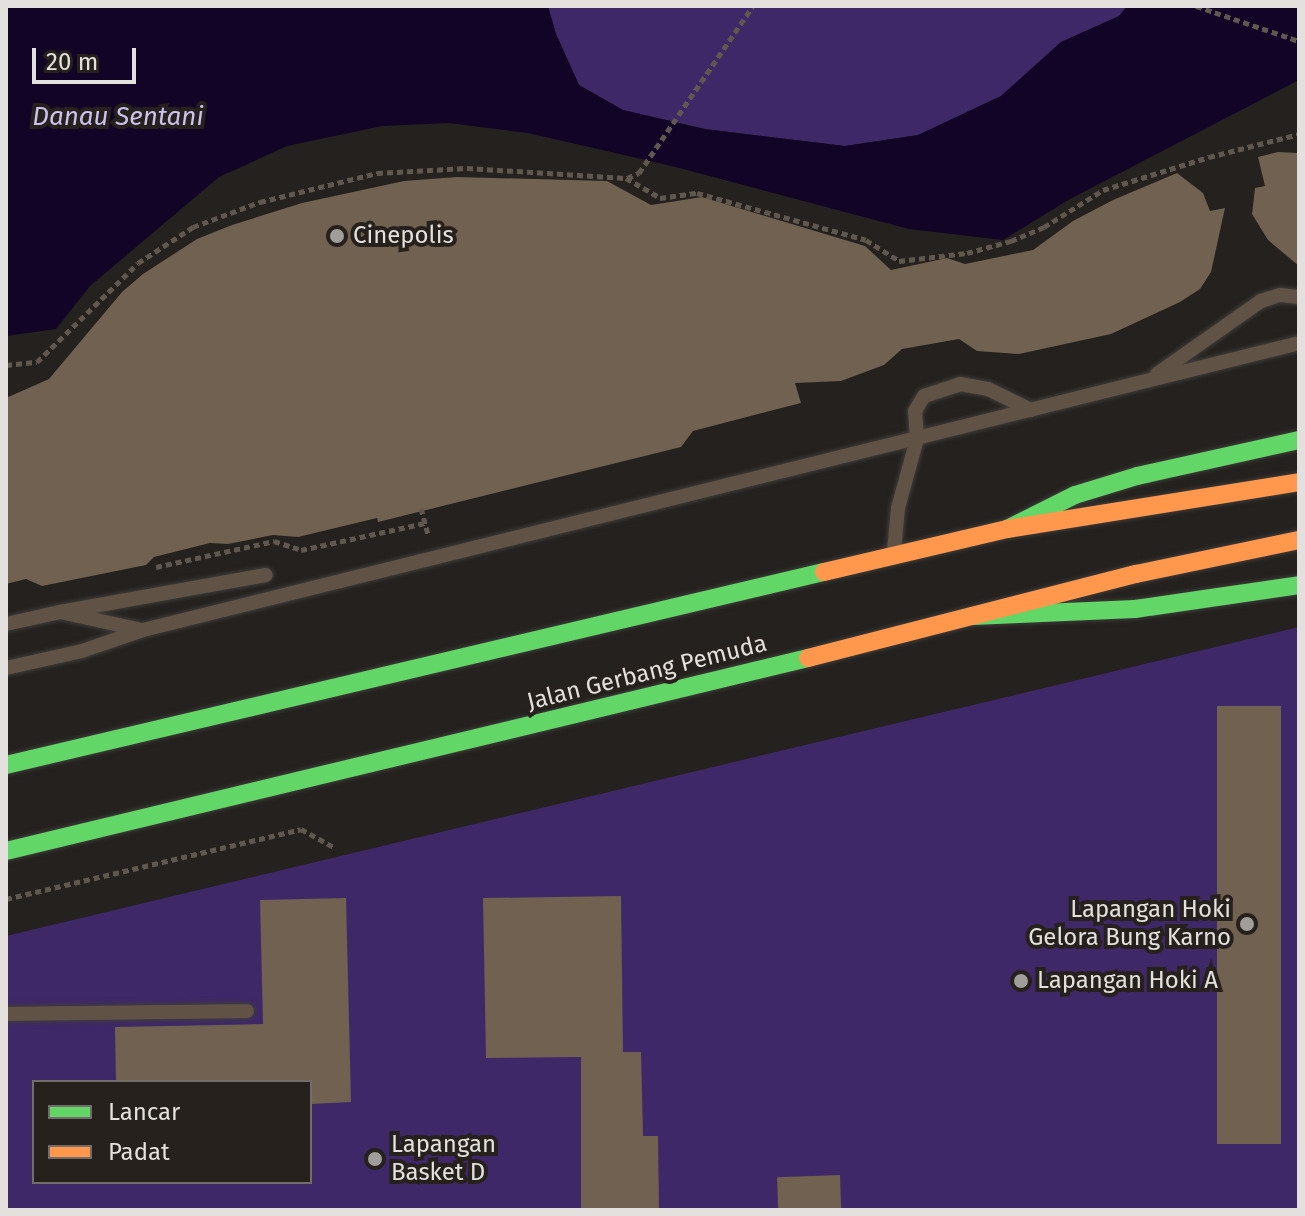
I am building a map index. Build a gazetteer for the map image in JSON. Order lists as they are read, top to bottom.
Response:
{
  "streets": {
    "main road": ["Jalan Gerbang Pemuda"]
  },
  "water": ["Danau Sentani"],
  "places": [
    "Cinepolis",
    "Lapangan Hoki Gelora Bung Karno",
    "Lapangan Hoki A",
    "Lapangan Basket D"
  ],
  "legend": ["Lancar", "Padat"],
  "scale_bar": "20 m"
}
